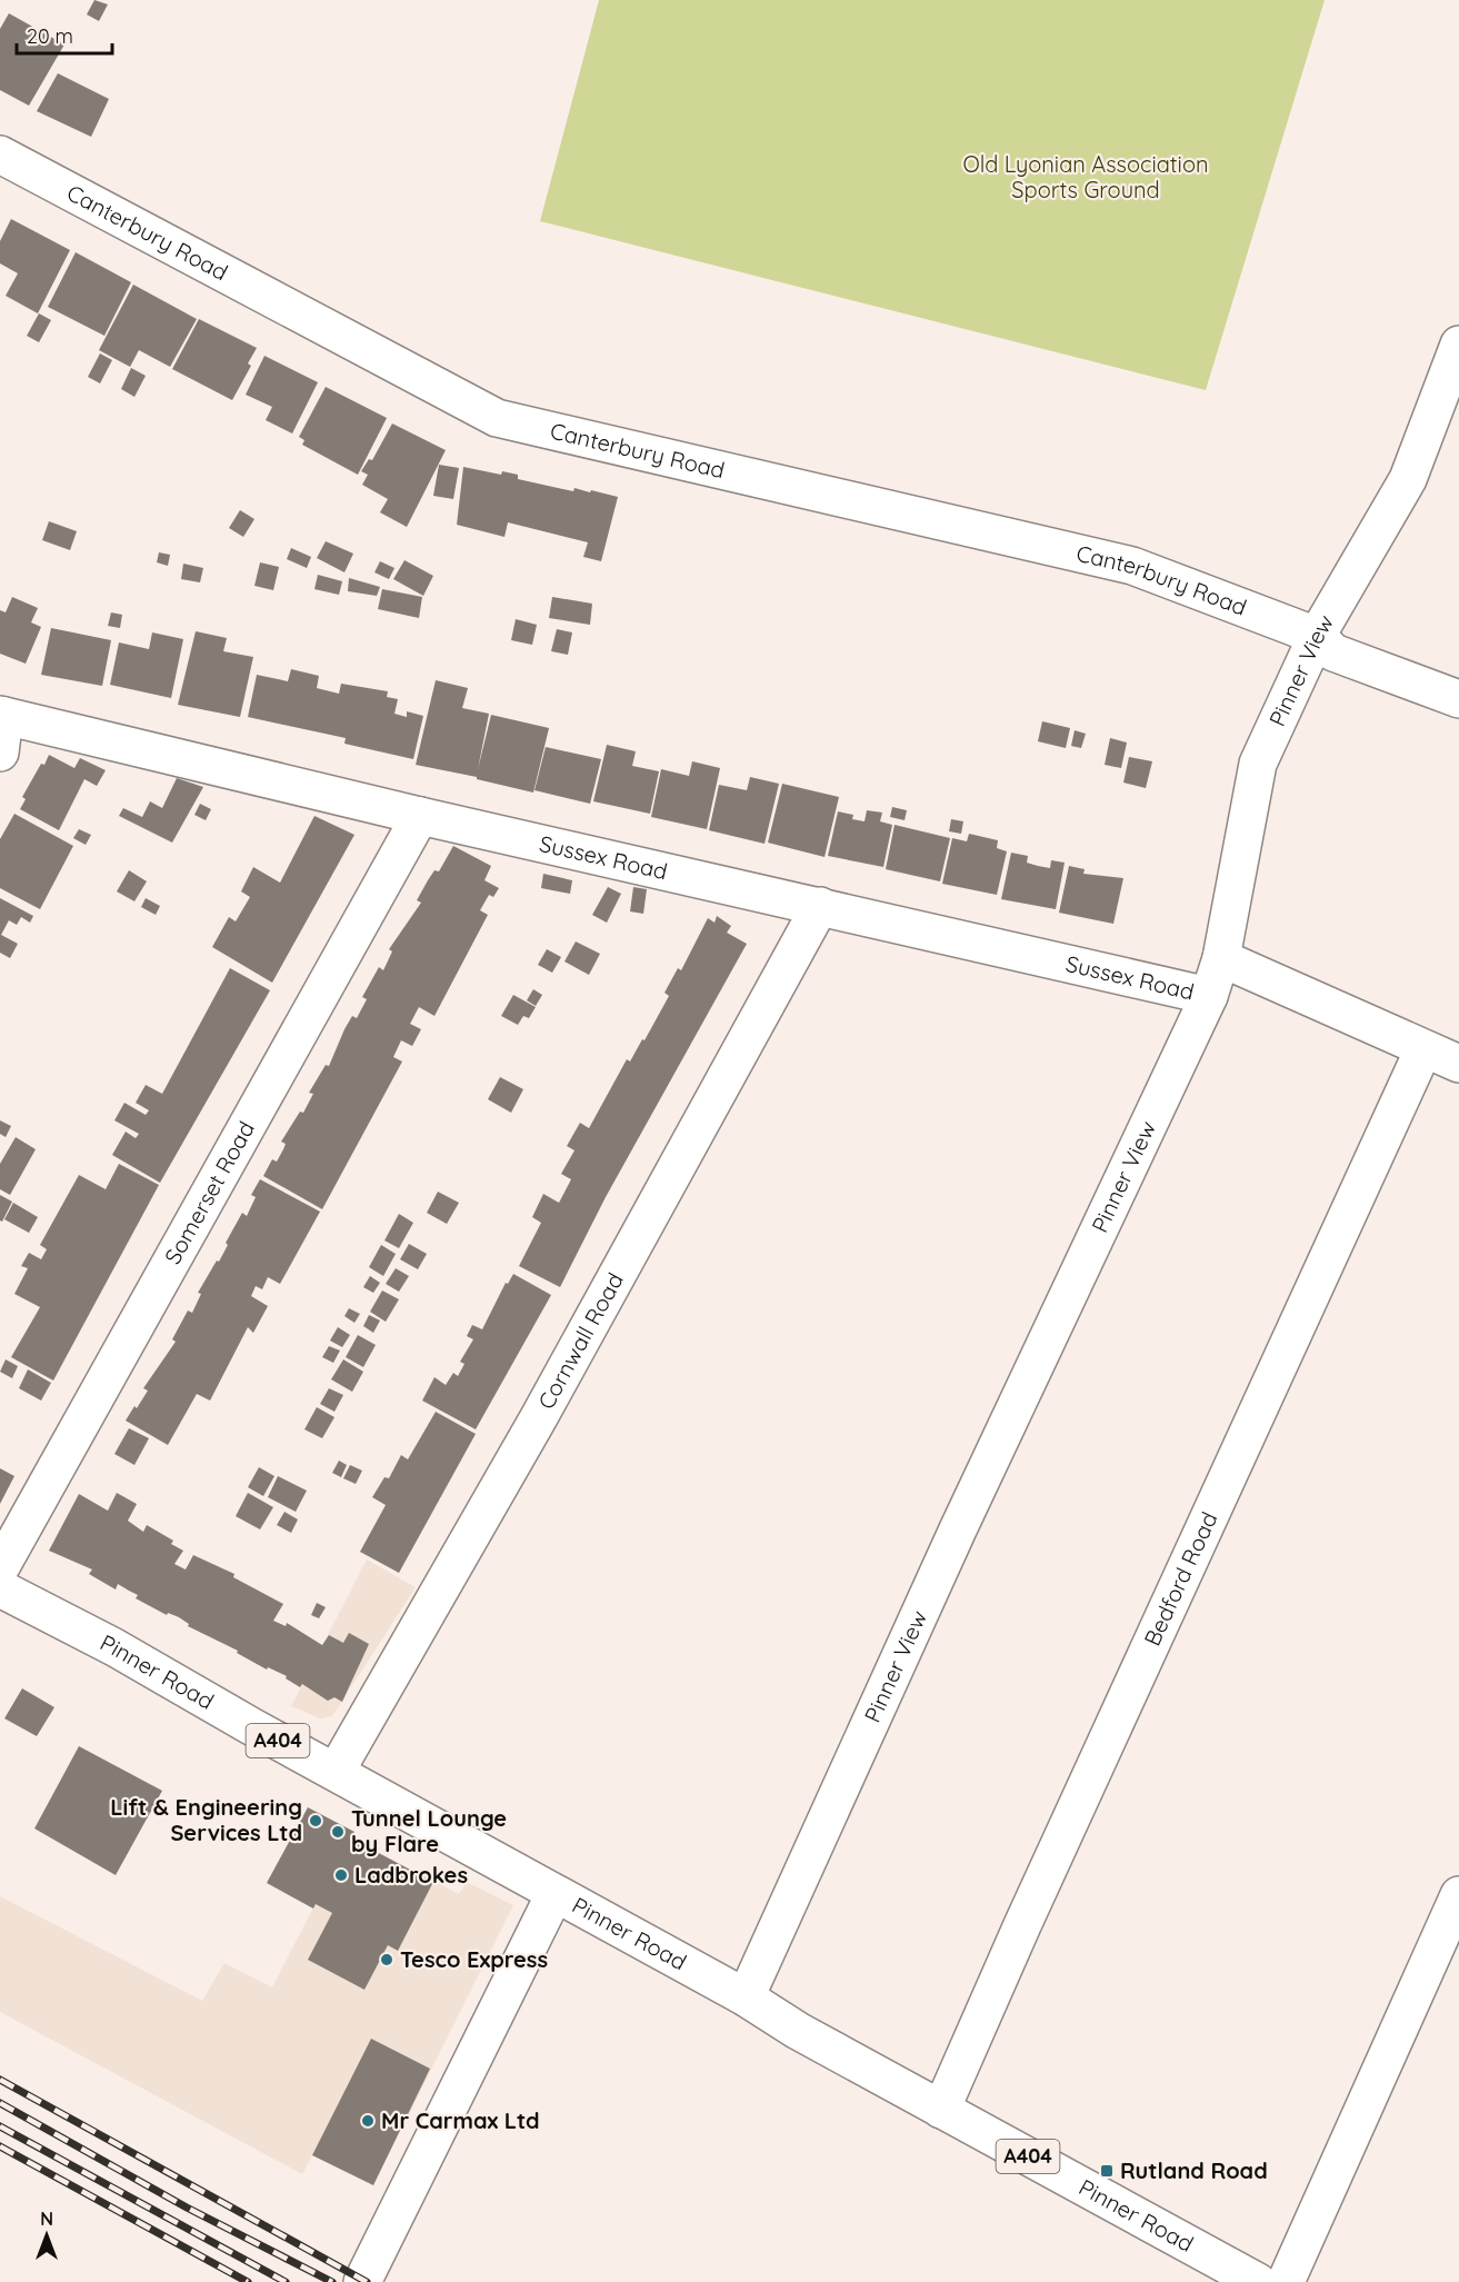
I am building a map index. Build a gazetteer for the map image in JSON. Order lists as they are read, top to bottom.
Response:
{
  "streets": {
    "street": [
      "Canterbury Road",
      "Pinner View",
      "Sussex Road",
      "Somerset Road",
      "Cornwall Road",
      "Bedford Road",
      "Pinner Road",
      "A404"
    ]
  },
  "crossings": [
    ["Canterbury Road", "Pinner View"],
    ["Pinner View", "Sussex Road"],
    ["Pinner View", "Pinner Road"],
    ["Sussex Road", "Somerset Road"],
    ["Sussex Road", "Cornwall Road"],
    ["Sussex Road", "Bedford Road"],
    ["Cornwall Road", "Pinner Road"],
    ["Bedford Road", "Pinner Road"]
  ],
  "parks": ["Old Lyonian Association Sports Ground"],
  "places": {
    "other": [
      "Lift & Engineering Services Ltd",
      "Tunnel Lounge by Flare",
      "Ladbrokes",
      "Tesco Express",
      "Mr Carmax Ltd"
    ],
    "transit": ["Rutland Road"]
  },
  "scale_bar": "20 m",
  "north": "top"
}
